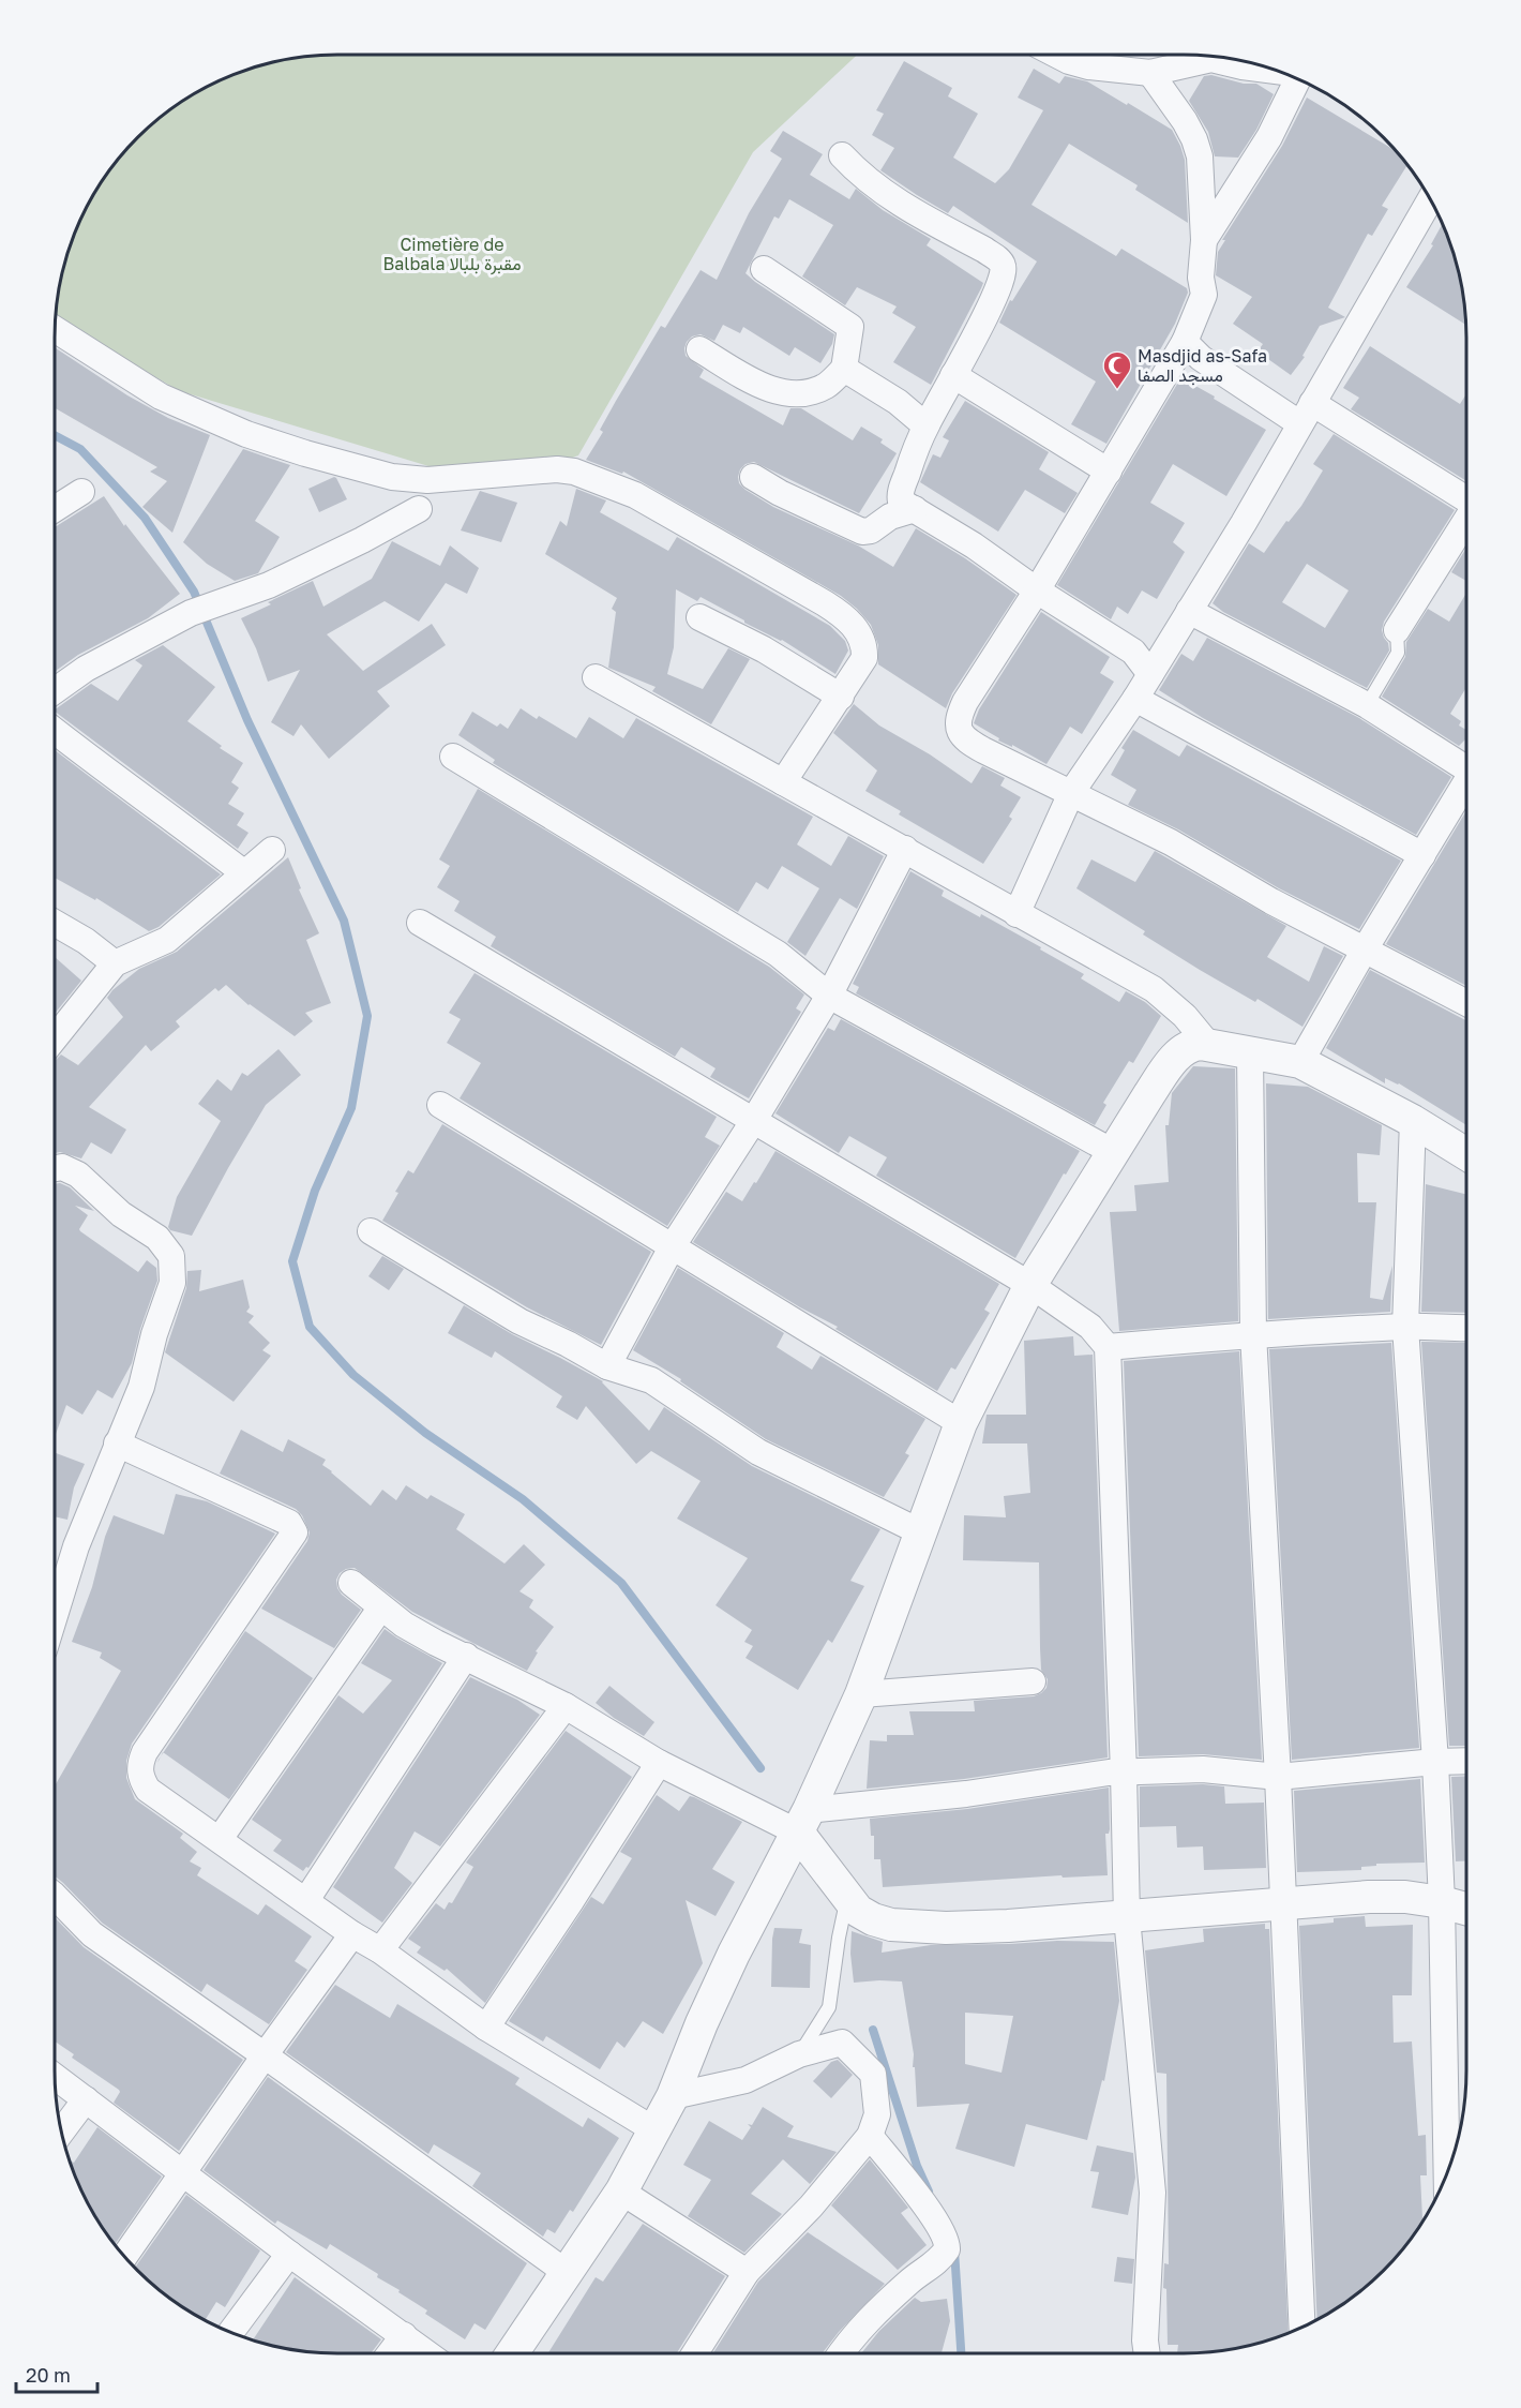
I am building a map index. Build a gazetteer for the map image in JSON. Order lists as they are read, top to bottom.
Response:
{
  "parks": ["Cimetière de Balbala مقبرة بلبالا"],
  "places": {
    "mosque": ["Masdjid as-Safa مسجد الصفا"]
  },
  "scale_bar": "20 m"
}
